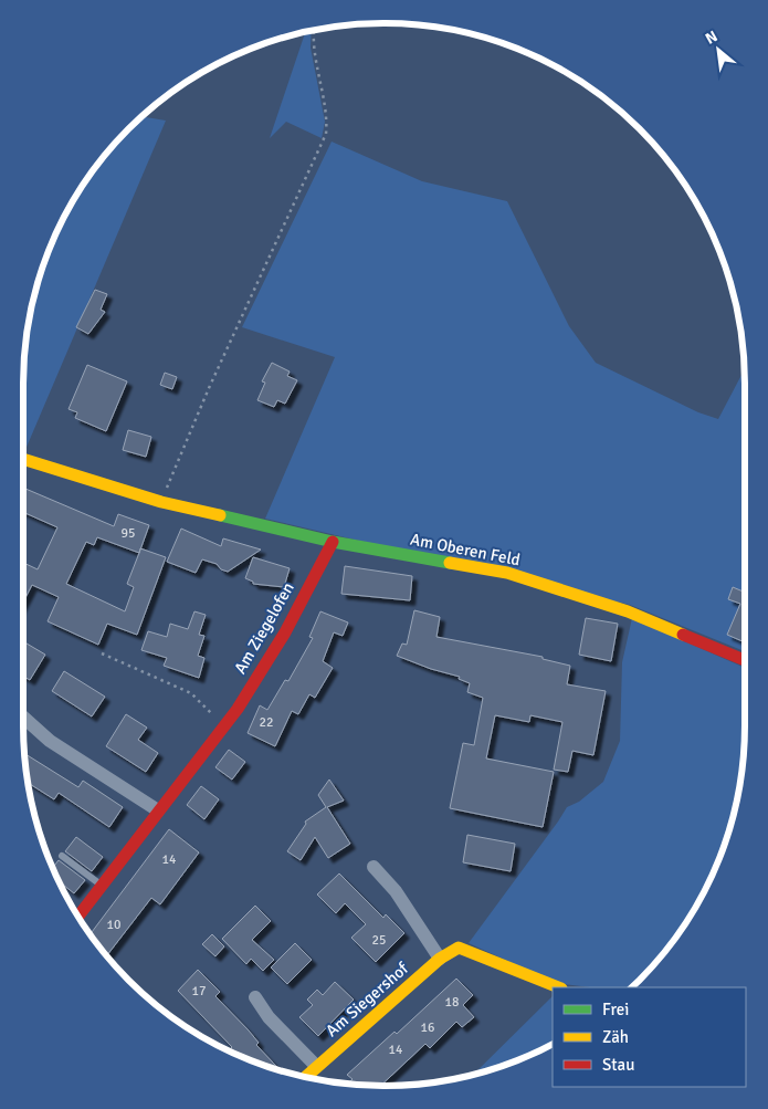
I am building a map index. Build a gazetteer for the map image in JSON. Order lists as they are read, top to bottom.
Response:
{
  "streets": {
    "street": ["Am Oberen Feld", "Am Ziegelofen", "Am Siegershof"]
  },
  "crossings": [
    ["Am Oberen Feld", "Am Ziegelofen"]
  ],
  "house_numbers": [
    "95",
    "22",
    "14",
    "10",
    "25",
    "17",
    "18",
    "16",
    "14"
  ],
  "legend": ["Frei", "Zäh", "Stau"],
  "north": "top left"
}
